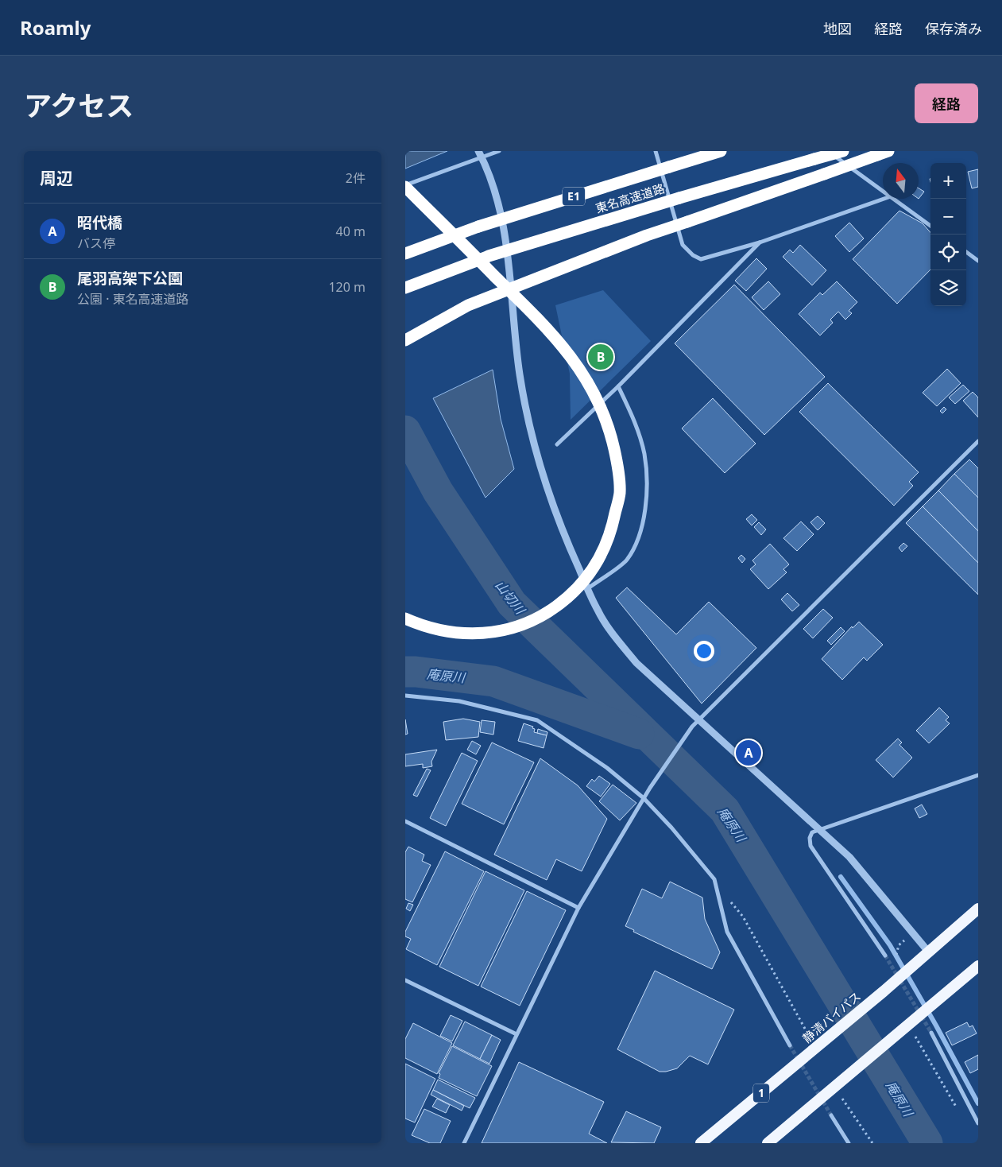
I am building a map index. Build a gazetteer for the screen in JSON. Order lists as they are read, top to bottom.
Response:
{
  "streets": {
    "highway": [
      "E1",
      "東名高速道路",
      "静清バイパス",
      "1"
    ]
  },
  "water": ["山切川", "庵原川"],
  "north": "top",
  "page": {
    "header": "Roamly",
    "nav": ["地図", "経路", "保存済み"],
    "title": "アクセス",
    "buttons": "経路",
    "heading": ["周辺", "2件"],
    "map_buttons": ["+", "−"],
    "list": [
      {
        "mark": "A",
        "name": "昭代橋",
        "note": "バス停",
        "value": "40 m"
      },
      {
        "mark": "B",
        "name": "尾羽高架下公園",
        "note": "公園 · 東名高速道路",
        "value": "120 m"
      }
    ],
    "pins": ["B", "A"]
  }
}
